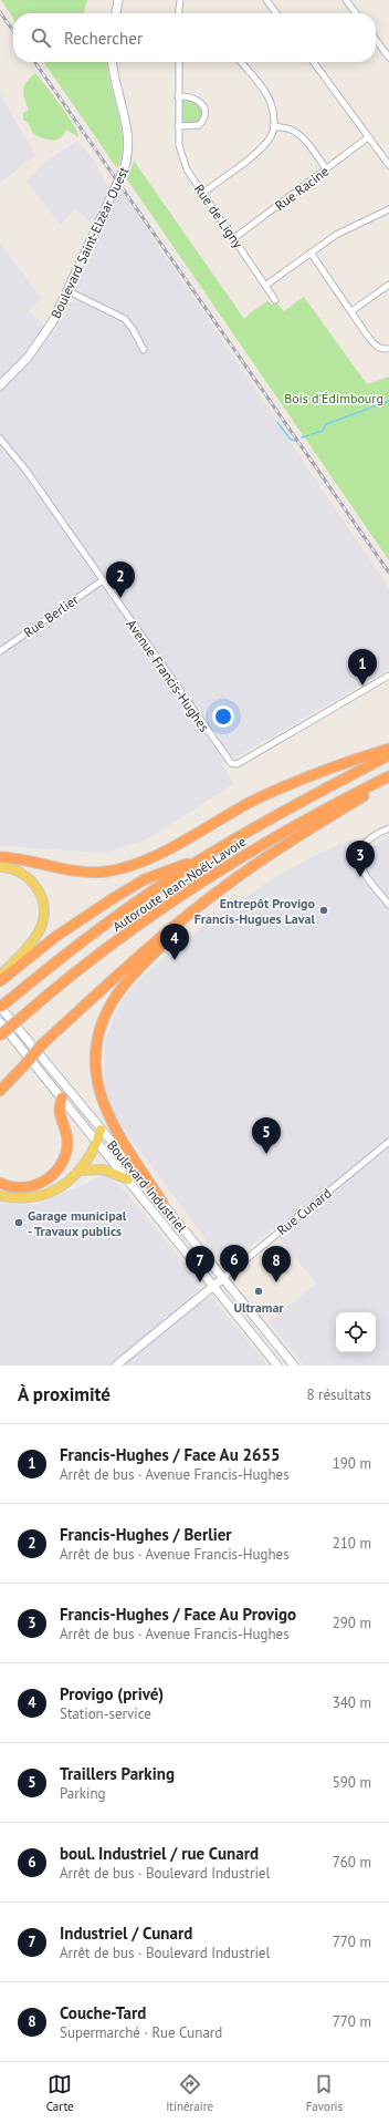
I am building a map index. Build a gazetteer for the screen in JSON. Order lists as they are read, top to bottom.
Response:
{
  "streets": {
    "highway": ["Autoroute Jean-Noël-Lavoie"],
    "street": [
      "Rue Racine",
      "Rue de Ligny",
      "Boulevard Saint-Elzéar Ouest",
      "Rue Berlier",
      "Avenue Francis-Hughes",
      "Boulevard Industriel",
      "Rue Cunard"
    ]
  },
  "crossings": [
    ["Rue Racine", "Rue de Ligny"],
    ["Rue Berlier", "Avenue Francis-Hughes"],
    ["Autoroute Jean-Noël-Lavoie", "Boulevard Industriel"],
    ["Boulevard Industriel", "Rue Cunard"]
  ],
  "parks": ["Bois d'Édimbourg"],
  "places": ["Entrepôt Provigo Francis-Hugues Laval", "Garage municipal - Travaux publics", "Ultramar"],
  "page": {
    "search": "Rechercher",
    "pins": [
      "2",
      "1",
      "3",
      "4",
      "5",
      "6",
      "7",
      "8"
    ],
    "heading": ["À proximité", "8 résultats"],
    "list": [
      {
        "mark": "1",
        "name": "Francis-Hughes / Face Au 2655",
        "note": "Arrêt de bus · Avenue Francis-Hughes",
        "value": "190 m"
      },
      {
        "mark": "2",
        "name": "Francis-Hughes / Berlier",
        "note": "Arrêt de bus · Avenue Francis-Hughes",
        "value": "210 m"
      },
      {
        "mark": "3",
        "name": "Francis-Hughes / Face Au Provigo",
        "note": "Arrêt de bus · Avenue Francis-Hughes",
        "value": "290 m"
      },
      {
        "mark": "4",
        "name": "Provigo (privé)",
        "note": "Station-service",
        "value": "340 m"
      },
      {
        "mark": "5",
        "name": "Traillers Parking",
        "note": "Parking",
        "value": "590 m"
      },
      {
        "mark": "6",
        "name": "boul. Industriel / rue Cunard",
        "note": "Arrêt de bus · Boulevard Industriel",
        "value": "760 m"
      },
      {
        "mark": "7",
        "name": "Industriel / Cunard",
        "note": "Arrêt de bus · Boulevard Industriel",
        "value": "770 m"
      },
      {
        "mark": "8",
        "name": "Couche-Tard",
        "note": "Supermarché · Rue Cunard",
        "value": "770 m"
      }
    ],
    "nav": ["Carte", "Itinéraire", "Favoris"]
  }
}
